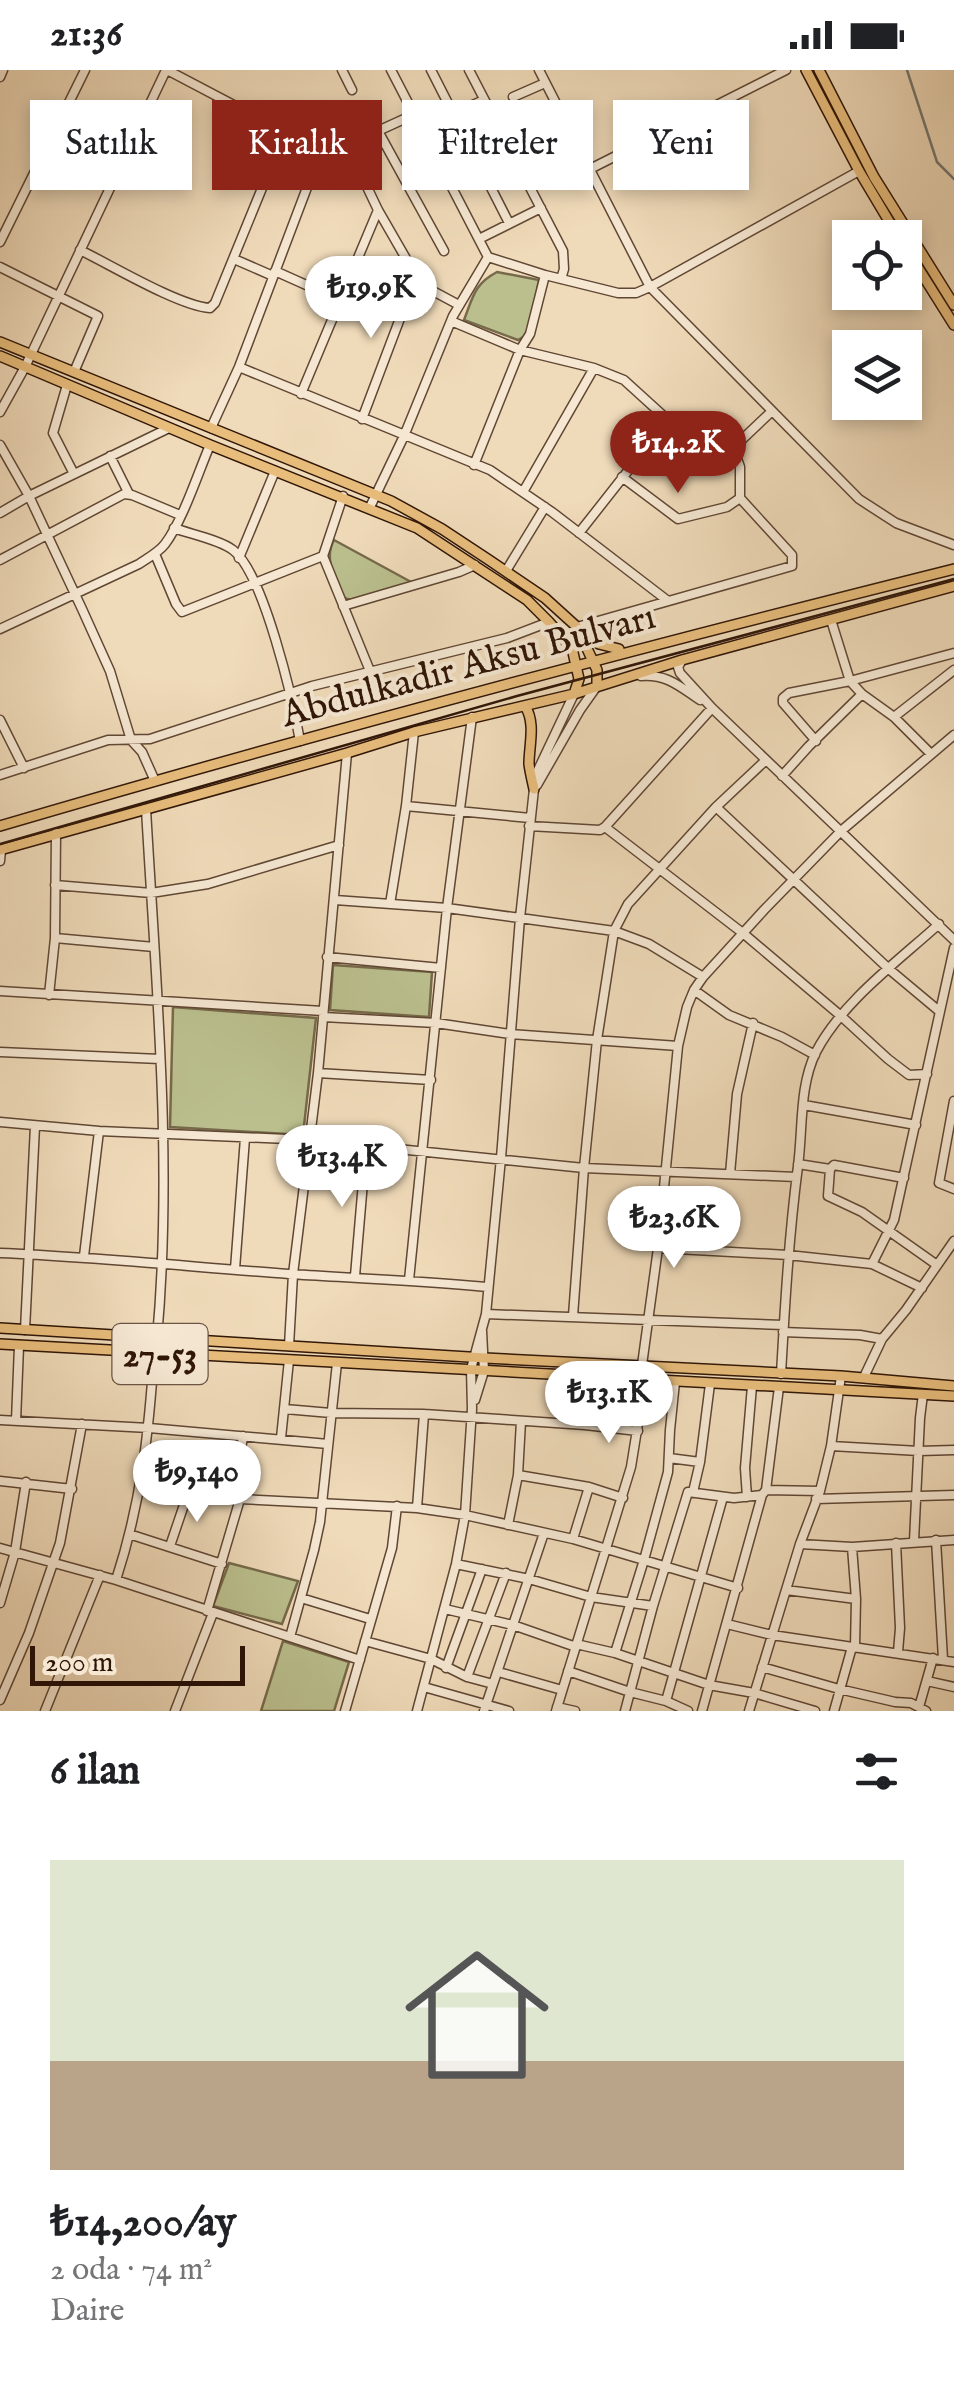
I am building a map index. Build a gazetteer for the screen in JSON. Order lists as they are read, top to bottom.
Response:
{
  "streets": {
    "main road": ["Abdulkadir Aksu Bulvarı", "27-53"]
  },
  "scale_bar": "200 m",
  "page": {
    "status": "21:36",
    "chip": [
      "Satılık",
      "Kiralık",
      "Filtreler",
      "Yeni"
    ],
    "price": [
      "₺19.9K",
      "₺14.2K",
      "₺13.4K",
      "₺23.6K",
      "₺13.1K",
      "₺9,140"
    ],
    "scale": "200 m",
    "heading": "6 ilan",
    "list": [
      {
        "name": "₺14,200/ay",
        "note": "2 oda · 74 m² · Daire"
      }
    ]
  }
}
